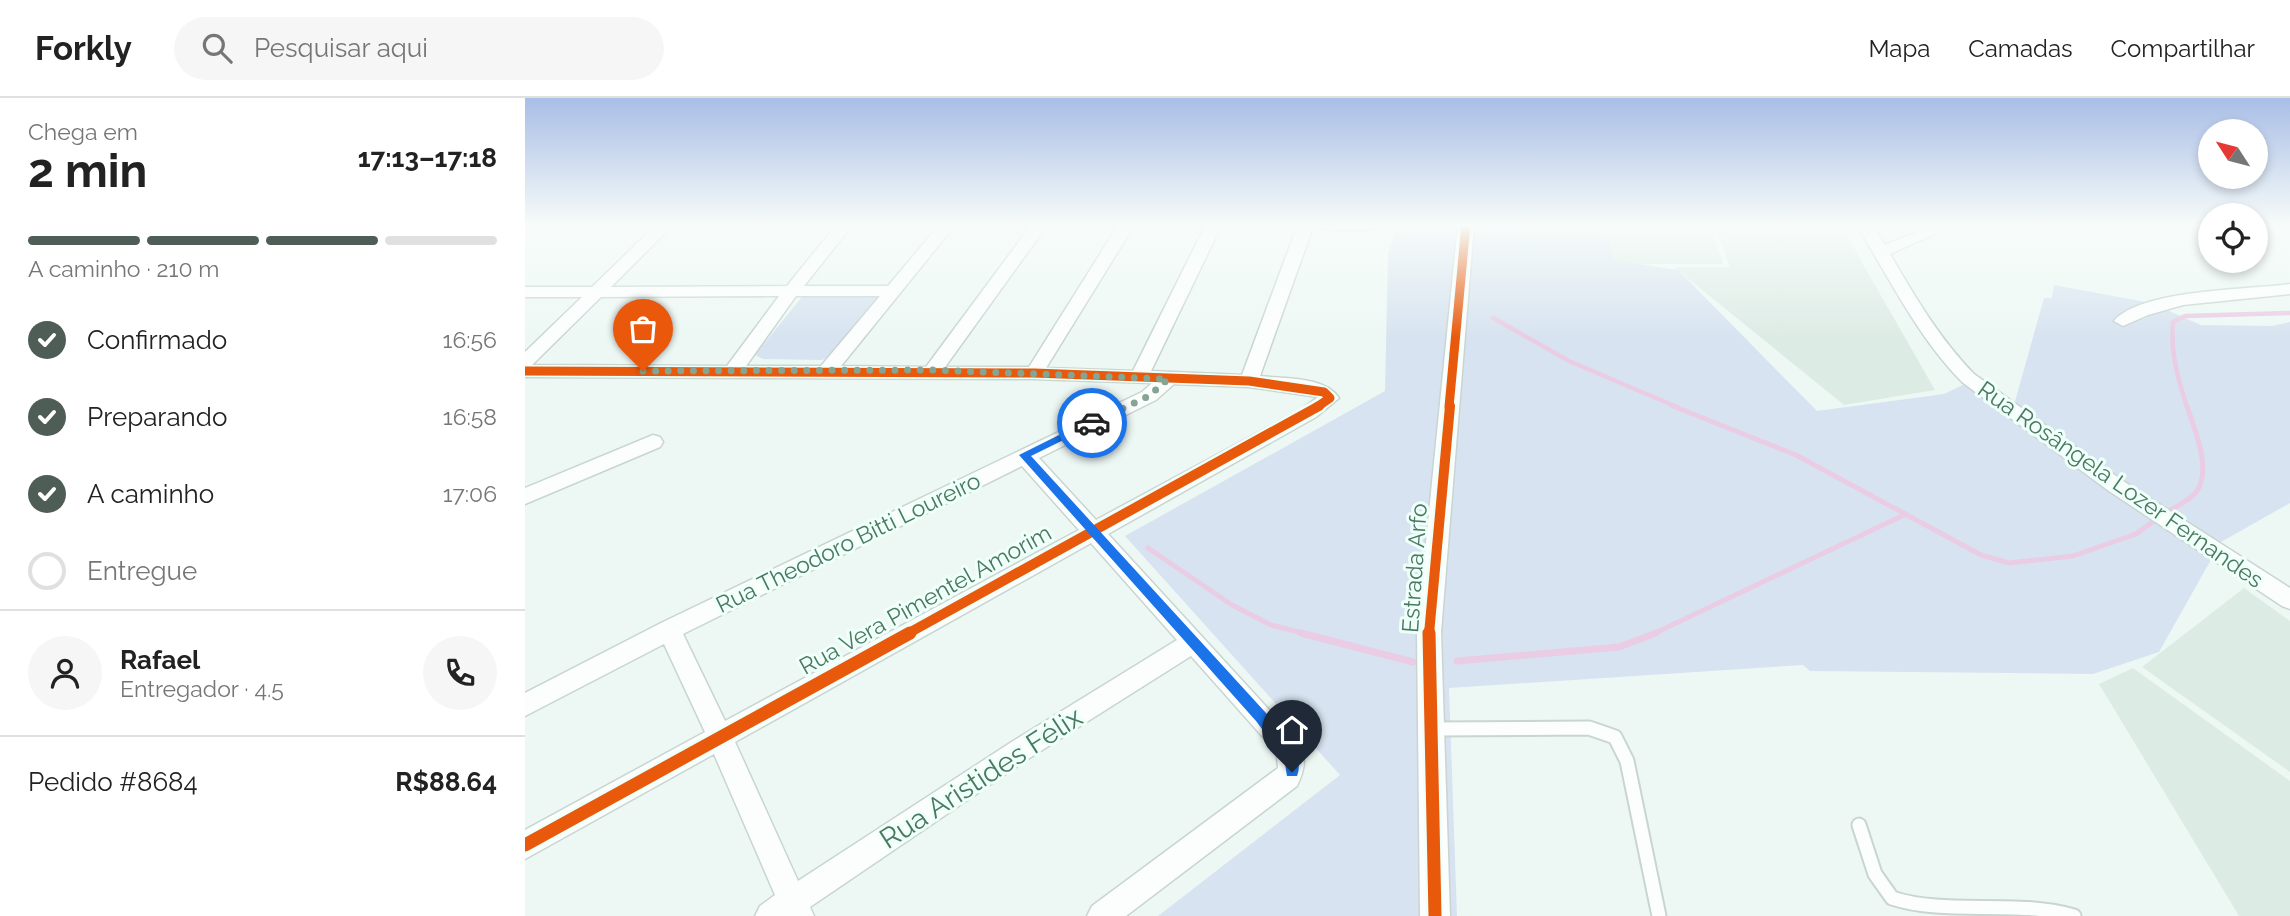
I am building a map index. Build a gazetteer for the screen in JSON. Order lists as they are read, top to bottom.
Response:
{
  "streets": {
    "street": [
      "Rua Rosângela Lozer Fernandes",
      "Rua Theodoro Bitti Loureiro",
      "Estrada Arfo",
      "Rua Vera Pimentel Amorim",
      "Rua Aristides Félix"
    ]
  },
  "north": "top left",
  "page": {
    "header": "Forkly",
    "search": "Pesquisar aqui",
    "nav": ["Mapa", "Camadas", "Compartilhar"],
    "heading": ["2 min", "Chega em", "17:13–17:18"],
    "panel": [
      "Rafael",
      "Entregador · 4.5",
      "Pedido #8684",
      "R$88.64"
    ],
    "bar": "A caminho · 210 m",
    "list": [
      ["Confirmado", "16:56"],
      ["Preparando", "16:58"],
      ["A caminho", "17:06"],
      "Entregue"
    ]
  }
}
